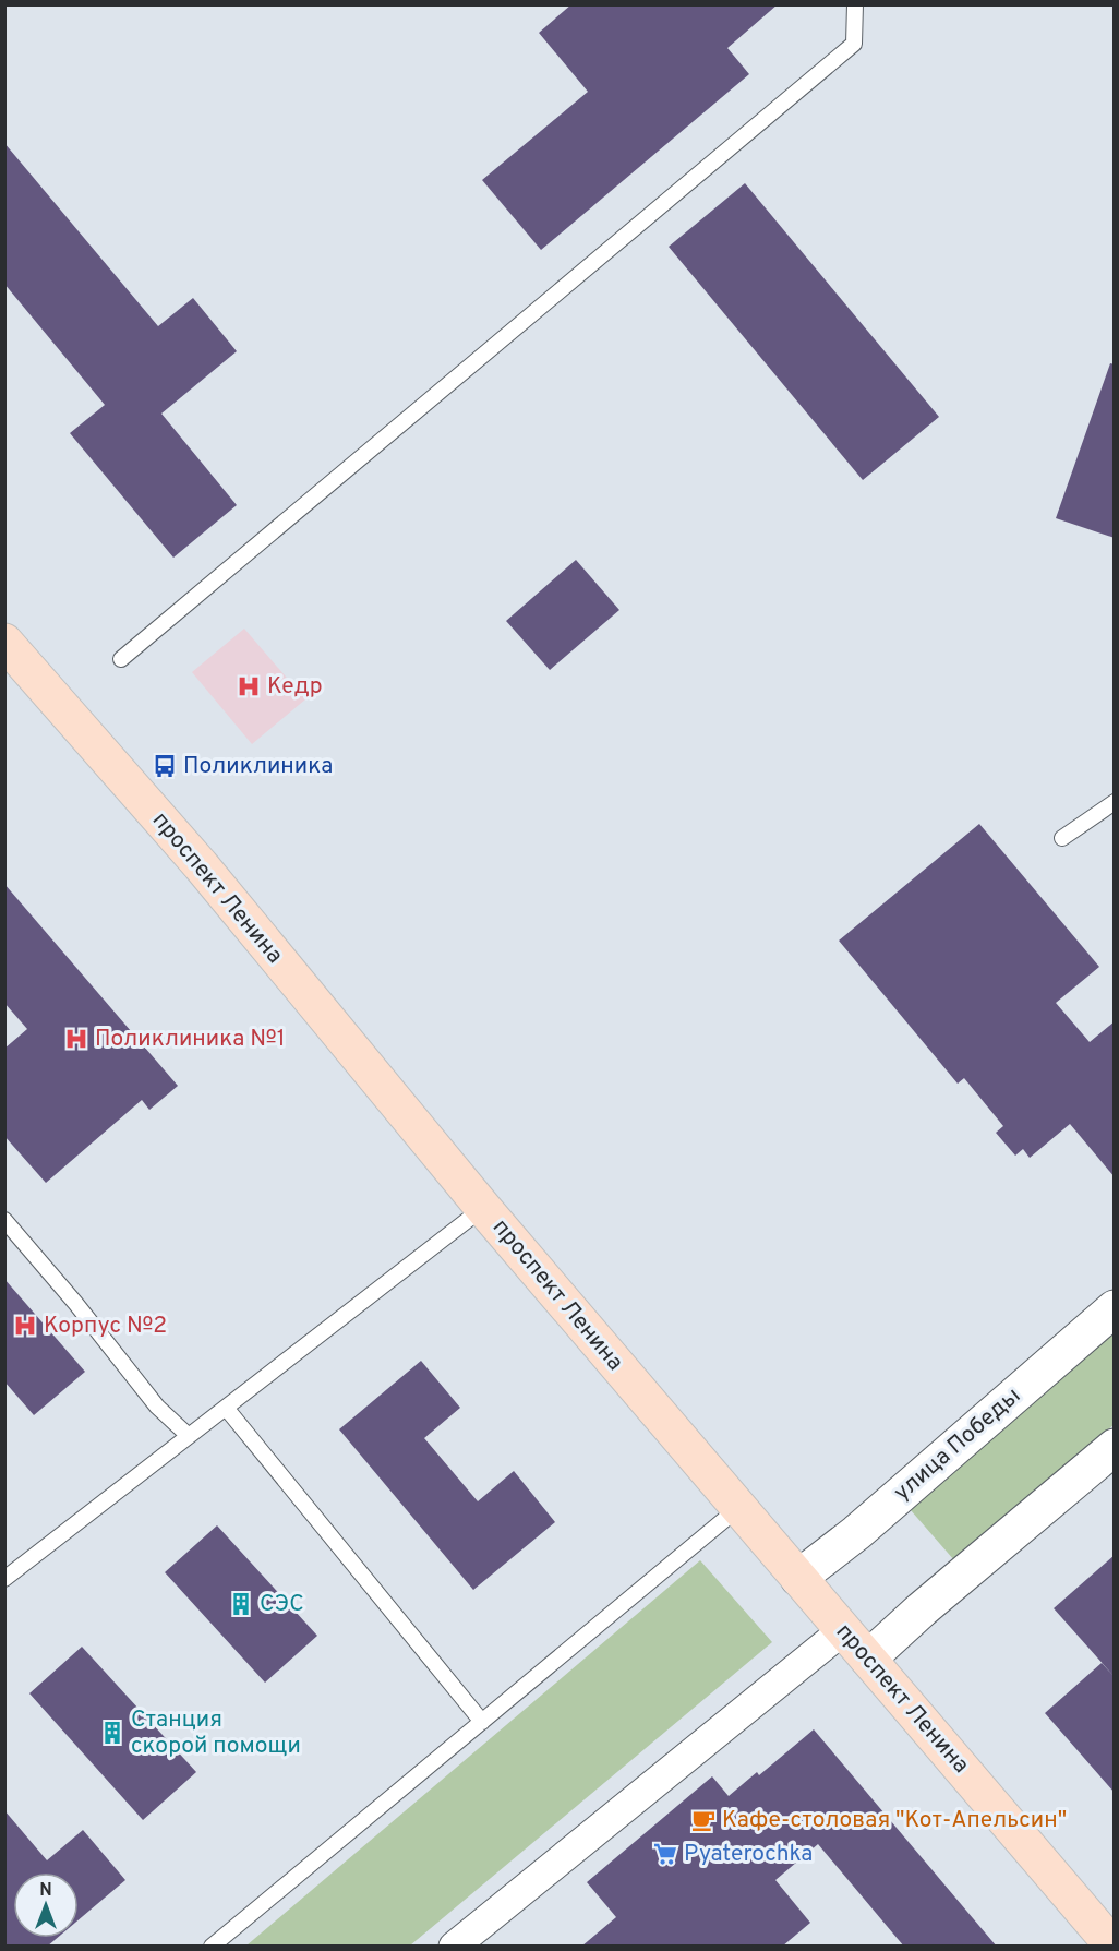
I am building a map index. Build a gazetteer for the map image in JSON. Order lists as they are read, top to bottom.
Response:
{
  "streets": {
    "main road": ["проспект Ленина"],
    "street": ["улица Победы"]
  },
  "crossings": [
    ["проспект Ленина", "улица Победы"]
  ],
  "places": {
    "hospital": ["Кедр", "Поликлиника №1", "Корпус №2"],
    "bus stop": ["Поликлиника"],
    "building": ["СЭС", "Станция скорой помощи"],
    "cafe": ["Кафе-столовая \"Кот-Апельсин\""],
    "supermarket": ["Pyaterochka"]
  },
  "north": "top"
}
